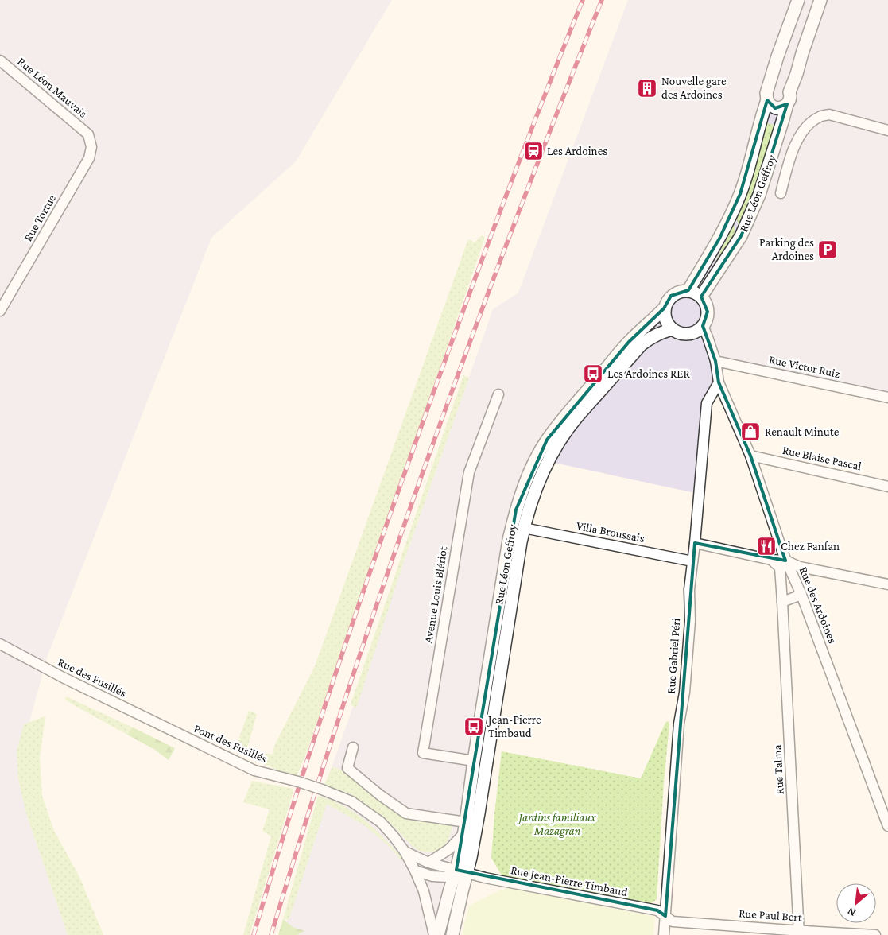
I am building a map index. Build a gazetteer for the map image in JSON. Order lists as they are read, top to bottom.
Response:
{
  "streets": {
    "street": [
      "Rue Léon Mauvais",
      "Rue Léon Geffroy",
      "Rue Tortue",
      "Rue Victor Ruiz",
      "Rue Blaise Pascal",
      "Villa Broussais",
      "Avenue Louis Blériot",
      "Rue des Ardoines",
      "Rue Gabriel Péri",
      "Rue des Fusillés",
      "Pont des Fusillés",
      "Rue Talma",
      "Rue Jean-Pierre Timbaud",
      "Rue Paul Bert"
    ]
  },
  "crossings": [
    ["Rue Léon Mauvais", "Rue Tortue"],
    ["Rue Léon Geffroy", "Villa Broussais"],
    ["Rue Léon Geffroy", "Avenue Louis Blériot"],
    ["Rue Léon Geffroy", "Rue des Ardoines"],
    ["Rue Léon Geffroy", "Rue Jean-Pierre Timbaud"],
    ["Rue Victor Ruiz", "Rue des Ardoines"],
    ["Rue Blaise Pascal", "Rue des Ardoines"],
    ["Villa Broussais", "Rue Gabriel Péri"],
    ["Rue des Ardoines", "Rue Gabriel Péri"],
    ["Rue Gabriel Péri", "Rue Jean-Pierre Timbaud"],
    ["Rue Gabriel Péri", "Rue Paul Bert"],
    ["Rue des Fusillés", "Pont des Fusillés"],
    ["Rue Talma", "Rue Paul Bert"],
    ["Rue Jean-Pierre Timbaud", "Rue Paul Bert"]
  ],
  "parks": ["Jardins familiaux Mazagran"],
  "places": {
    "building": ["Nouvelle gare des Ardoines"],
    "station": ["Les Ardoines"],
    "parking": ["Parking des Ardoines"],
    "bus stop": ["Les Ardoines RER", "Jean-Pierre Timbaud"],
    "shop": ["Renault Minute"],
    "restaurant": ["Chez Fanfan"]
  },
  "north": "bottom left"
}
